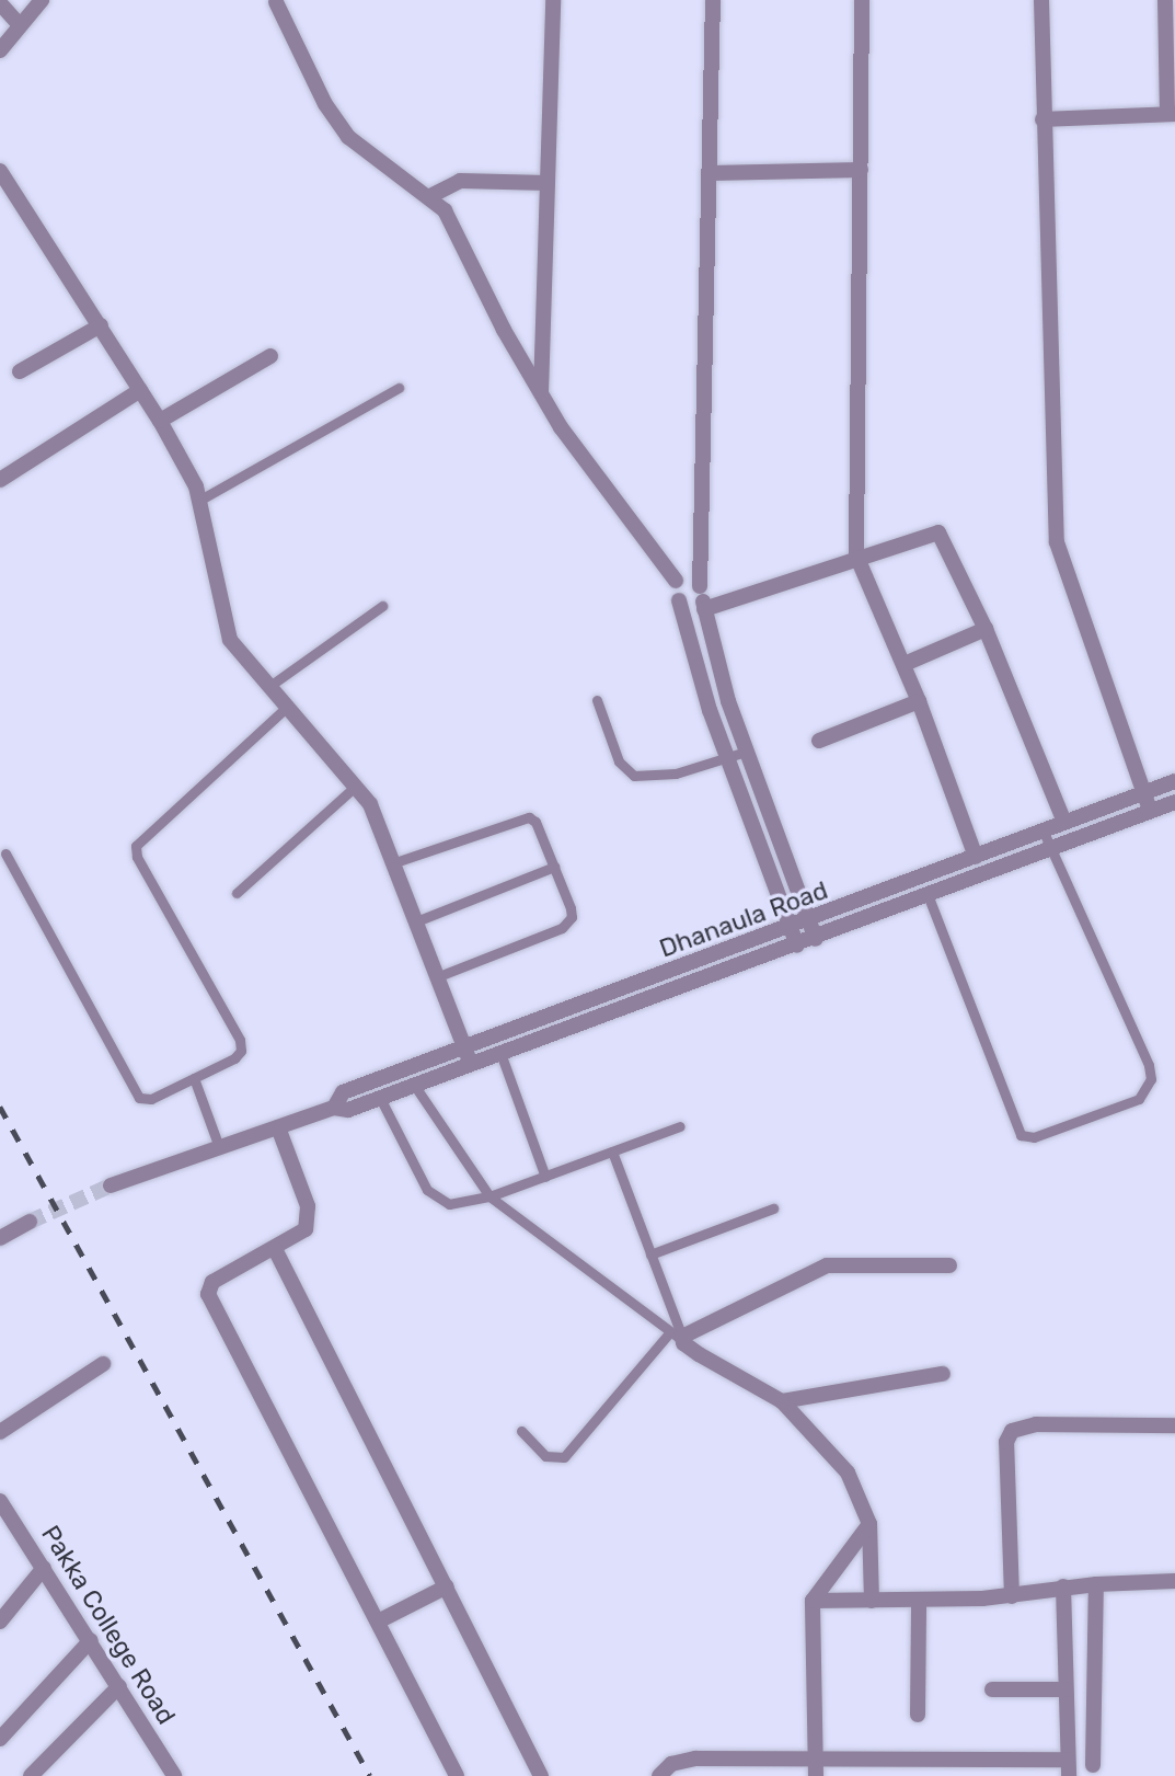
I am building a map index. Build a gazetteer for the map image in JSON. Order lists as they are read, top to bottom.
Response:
{
  "streets": {
    "street": ["Dhanaula Road", "Pakka College Road"]
  }
}
